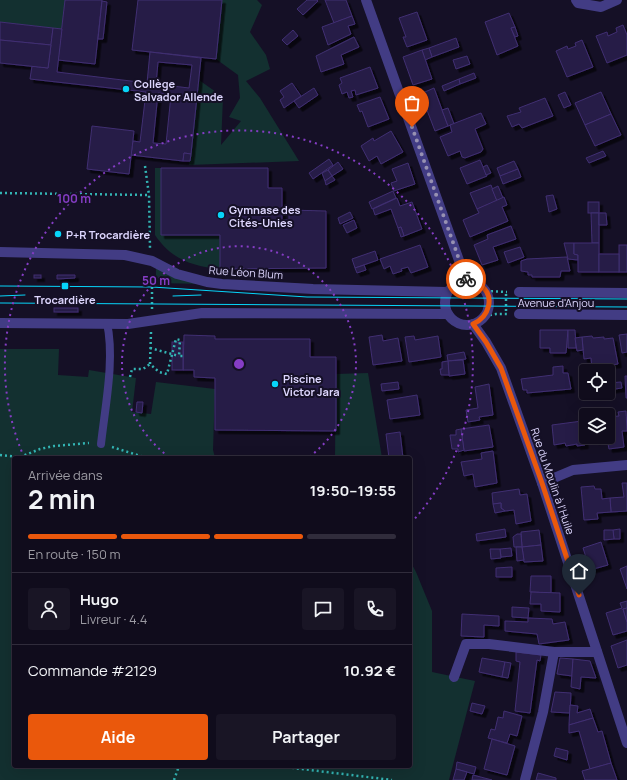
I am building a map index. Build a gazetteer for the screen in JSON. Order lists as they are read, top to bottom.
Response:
{
  "streets": {
    "street": ["Rue Léon Blum", "Avenue d'Anjou", "Rue du Moulin à l'Huile"]
  },
  "crossings": [
    ["Rue Léon Blum", "Avenue d'Anjou"],
    ["Rue Léon Blum", "Rue du Moulin à l'Huile"],
    ["Avenue d'Anjou", "Rue du Moulin à l'Huile"]
  ],
  "places": {
    "other": [
      "Collège Salvador Allende",
      "Gymnase des Cités-Unies",
      "P+R Trocardière",
      "Piscine Victor Jara"
    ],
    "transit": ["Trocardière"]
  },
  "page": {
    "heading": ["2 min", "Arrivée dans", "19:50–19:55"],
    "panel": [
      "Hugo",
      "Livreur · 4.4",
      "Commande #2129",
      "10.92 €"
    ],
    "bar": "En route · 150 m",
    "buttons": ["Aide", "Partager"]
  },
  "rings": ["100 m", "50 m"]
}
